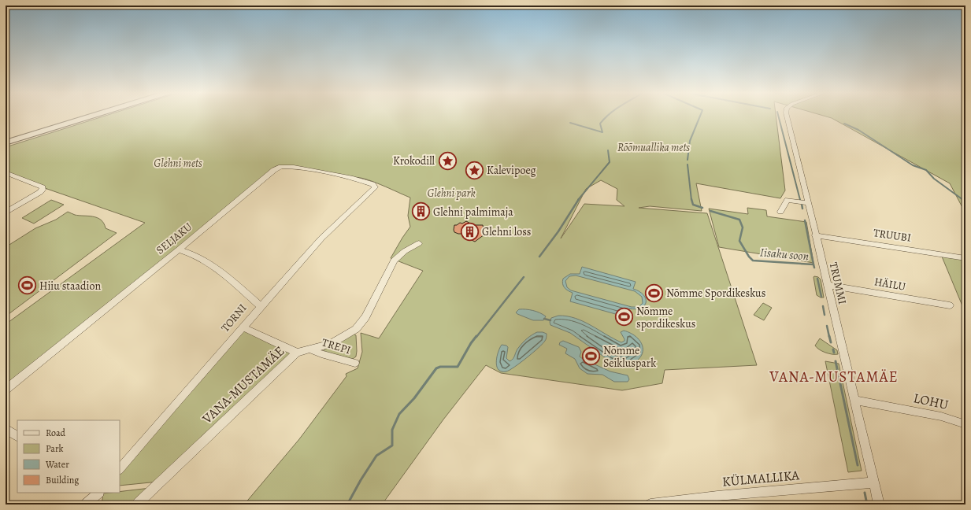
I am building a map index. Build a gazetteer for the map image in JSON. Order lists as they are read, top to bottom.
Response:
{
  "streets": {
    "street": [
      "TRUUBI",
      "SELJAKU",
      "TRUMMI",
      "HÄILU",
      "TORNI",
      "TREPI",
      "VANA-MUSTAMÄE",
      "LOHU",
      "KÜLMALLIKA"
    ]
  },
  "crossings": [
    ["TRUUBI", "TRUMMI"],
    ["SELJAKU", "TORNI"],
    ["TRUMMI", "HÄILU"],
    ["TRUMMI", "LOHU"],
    ["TRUMMI", "KÜLMALLIKA"],
    ["TREPI", "VANA-MUSTAMÄE"]
  ],
  "districts": ["VANA-MUSTAMÄE"],
  "water": ["Iisaku soon"],
  "parks": ["Rõõmuallika mets", "Glehni mets", "Glehni park"],
  "places": {
    "place": ["Krokodill", "Kalevipoeg"],
    "building": ["Glehni palmimaja", "Glehni loss"],
    "sports": [
      "Hiiu staadion",
      "Nõmme Spordikeskus",
      "Nõmme spordikeskus",
      "Nõmme Seikluspark"
    ]
  },
  "legend": [
    "Road",
    "Park",
    "Water",
    "Building"
  ]
}
